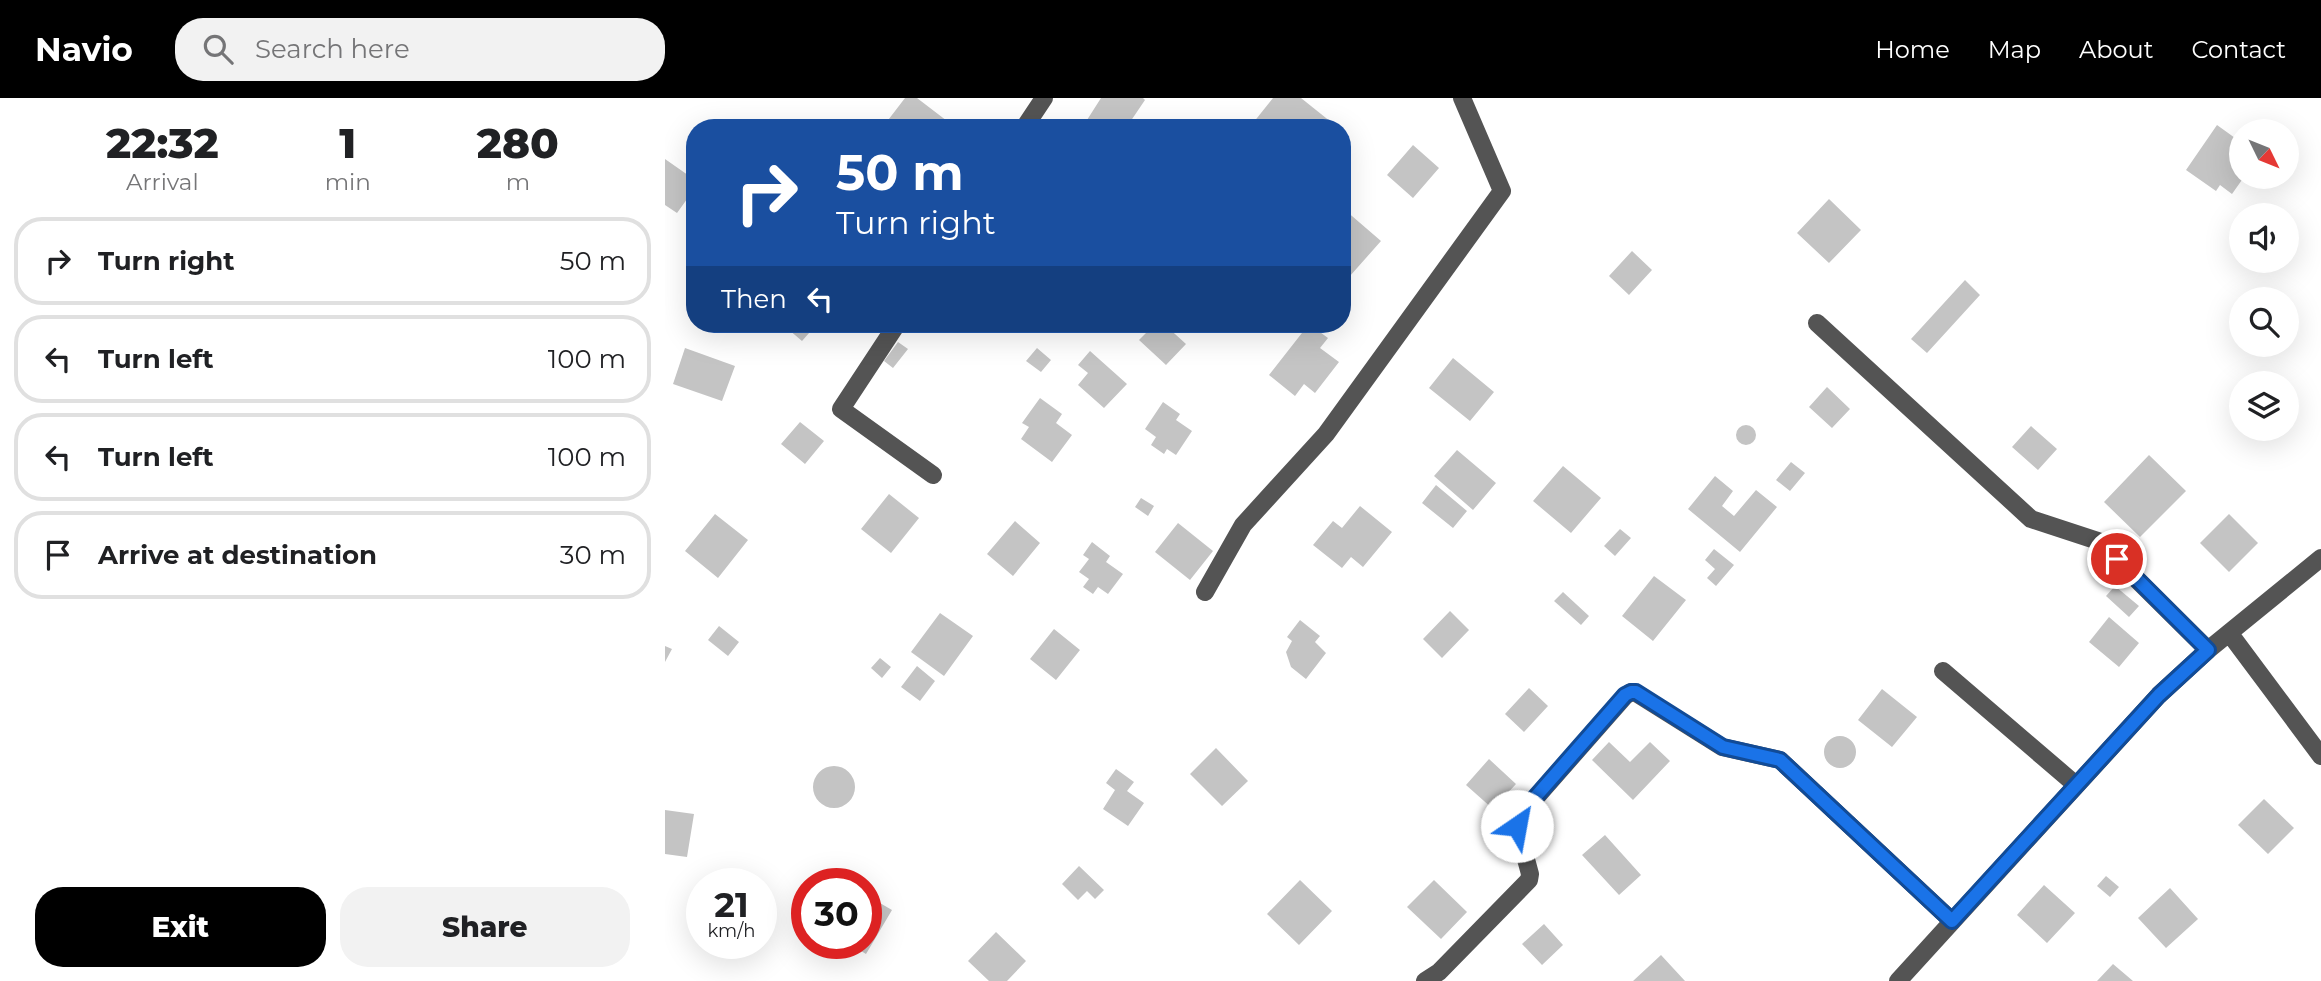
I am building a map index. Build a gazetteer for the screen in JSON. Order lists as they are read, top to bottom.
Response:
{
  "north": "bottom right",
  "page": {
    "header": "Navio",
    "search": "Search here",
    "nav": [
      "Home",
      "Map",
      "About",
      "Contact"
    ],
    "eta": [
      "22:32",
      "Arrival",
      "1",
      "min",
      "280",
      "m"
    ],
    "turn": ["50 m", "Turn right"],
    "list": [
      {
        "name": "Turn right",
        "value": "50 m"
      },
      {
        "name": "Turn left",
        "value": "100 m"
      },
      {
        "name": "Turn left",
        "value": "100 m"
      },
      {
        "name": "Arrive at destination",
        "value": "30 m"
      }
    ],
    "then": "Then",
    "speed": "21 km/h",
    "limit": "30",
    "buttons": ["Exit", "Share"]
  }
}
